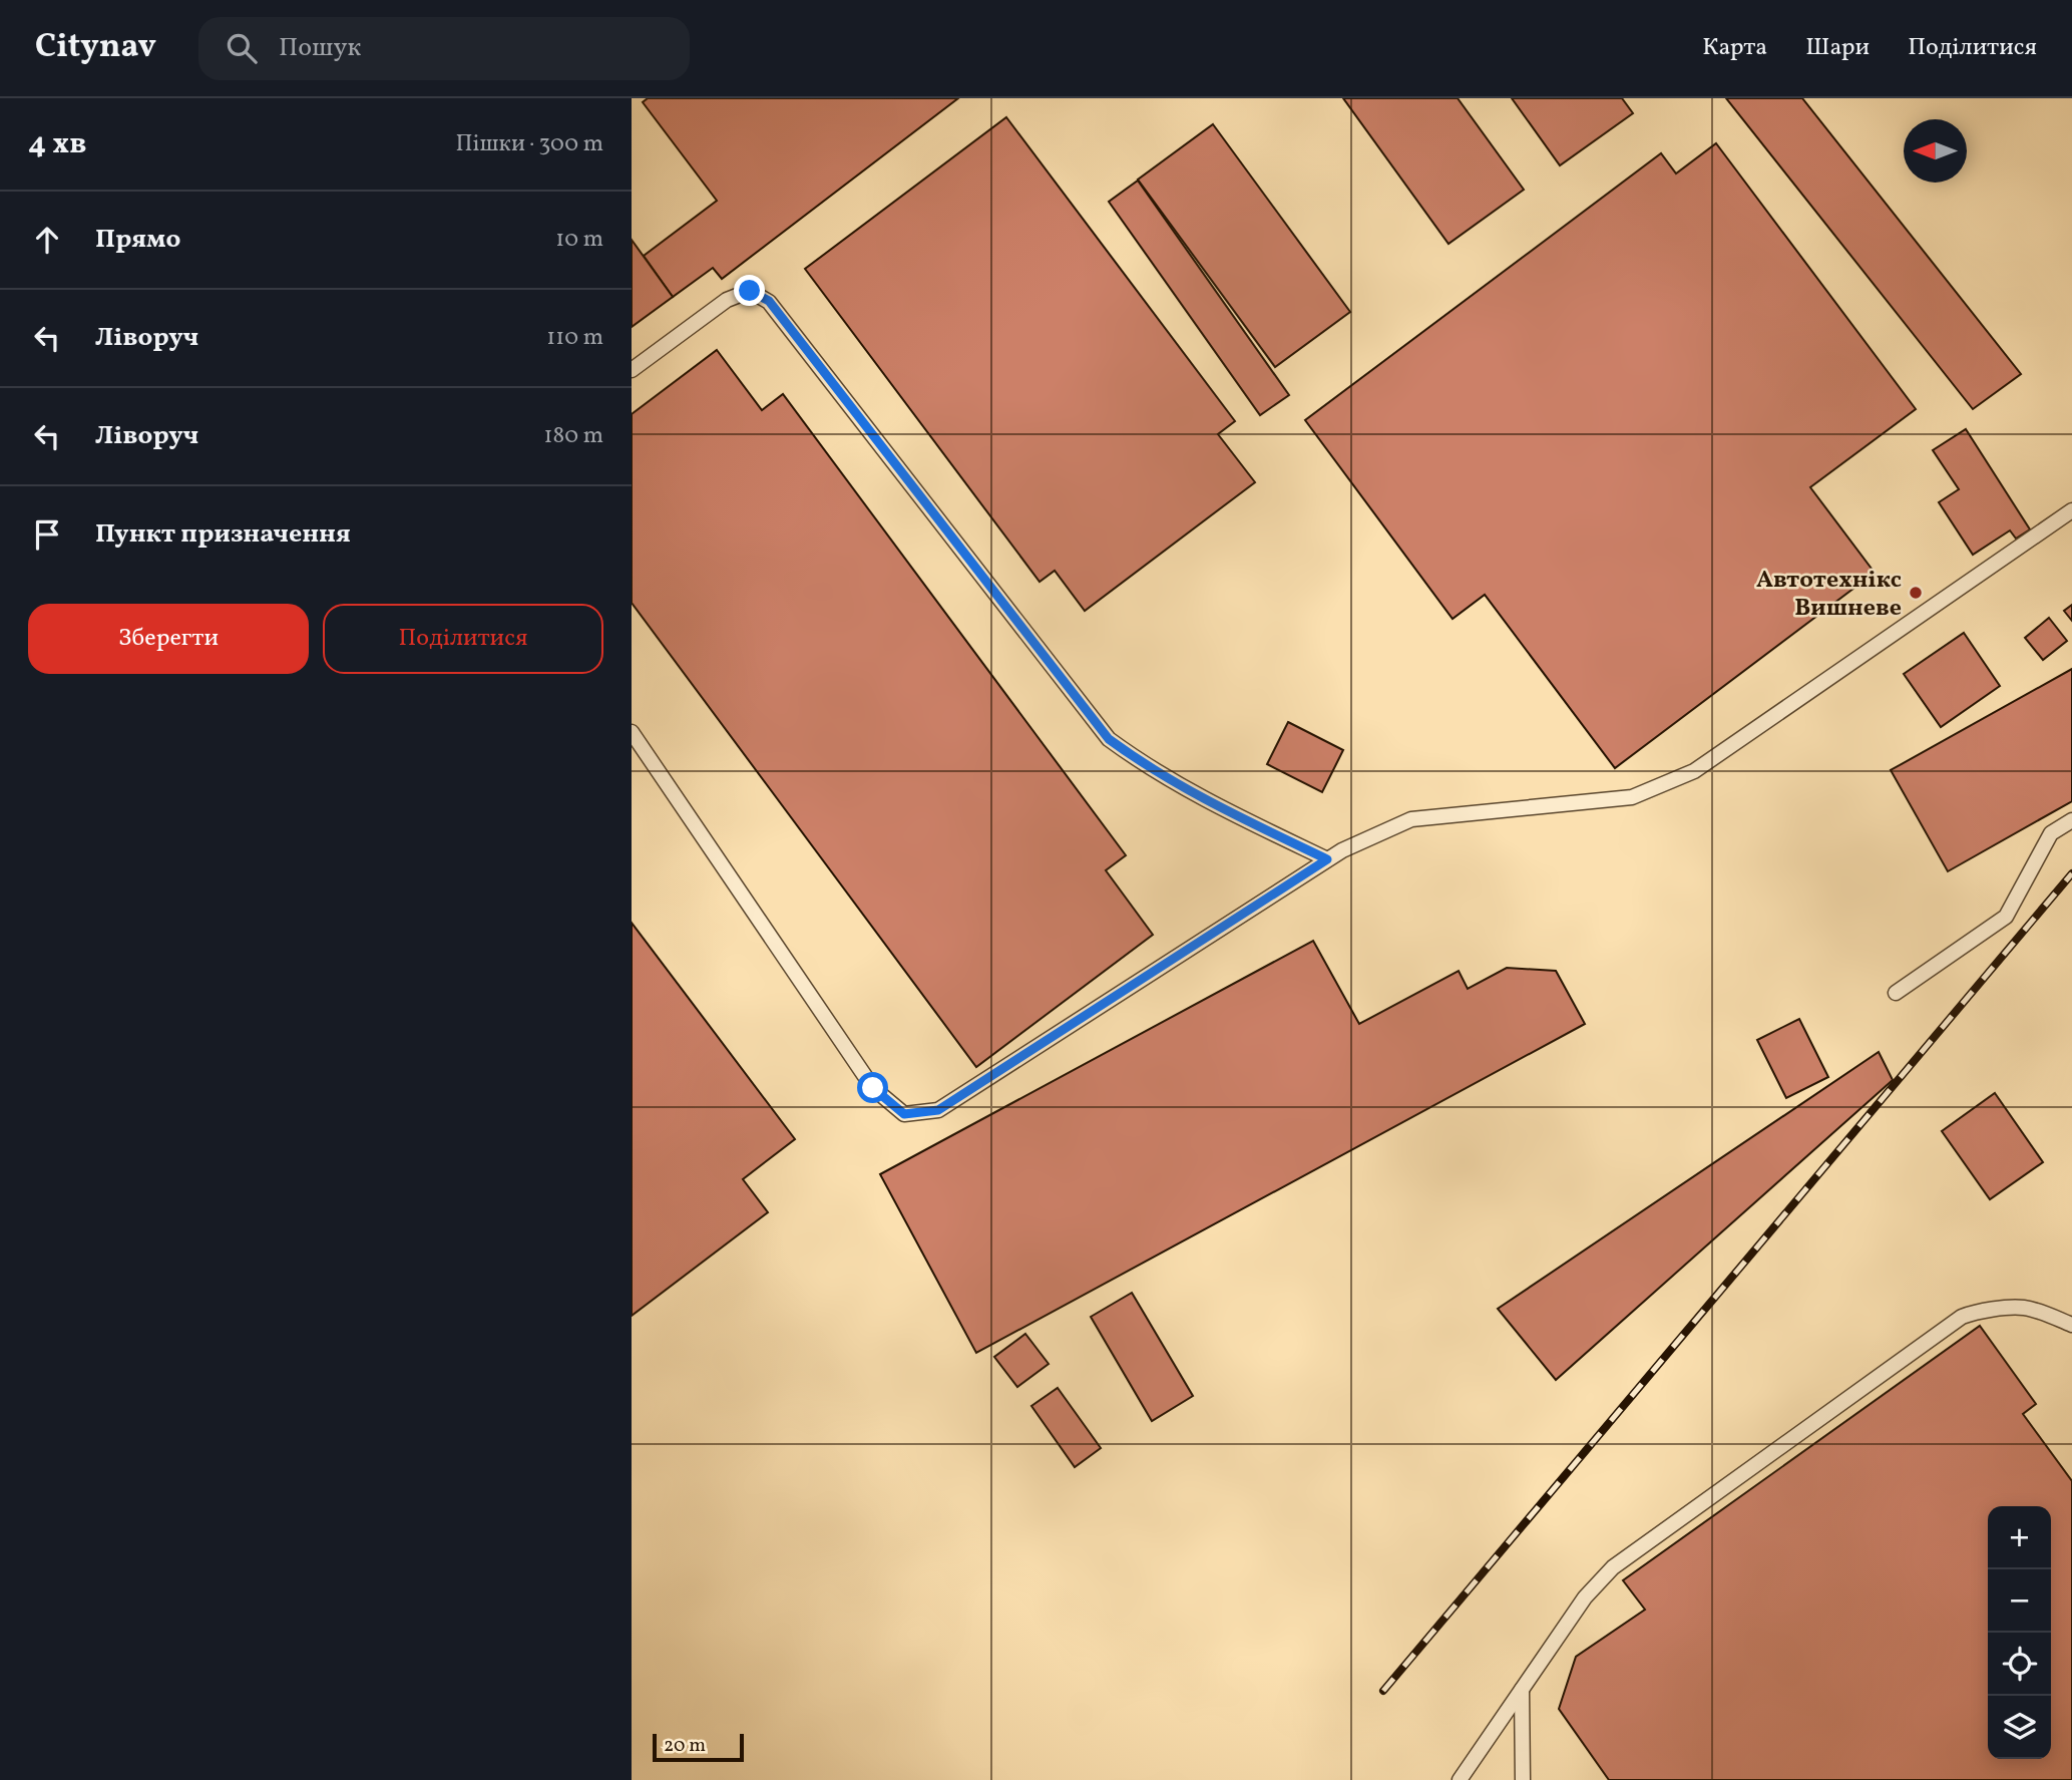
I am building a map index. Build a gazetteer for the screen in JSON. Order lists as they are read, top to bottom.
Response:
{
  "places": ["Автотехнікс Вишневе"],
  "scale_bar": "20 m",
  "north": "left",
  "page": {
    "header": "Citynav",
    "search": "Пошук",
    "nav": ["Карта", "Шари", "Поділитися"],
    "heading": ["4 хв", "Пішки · 300 m"],
    "list": [
      ["Прямо", "10 m"],
      ["Ліворуч", "110 m"],
      ["Ліворуч", "180 m"],
      "Пункт призначення"
    ],
    "buttons": ["Зберегти", "Поділитися"],
    "map_buttons": ["+", "−"],
    "scale": "20 m"
  }
}
